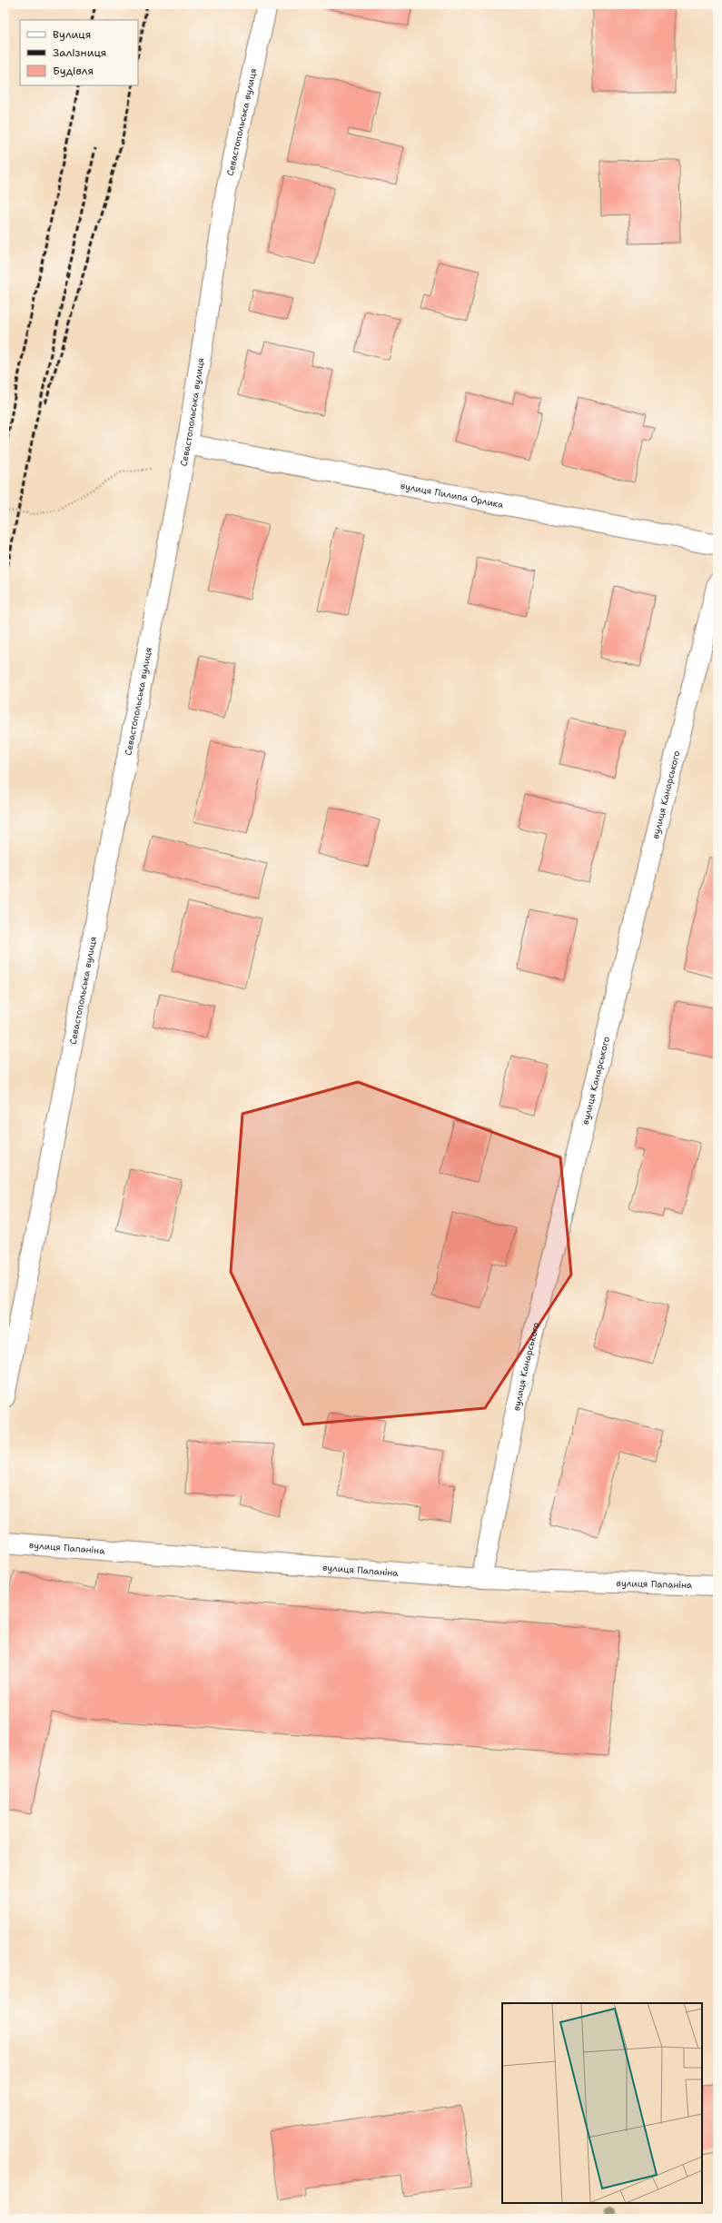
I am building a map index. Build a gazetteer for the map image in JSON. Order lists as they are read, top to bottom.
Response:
{
  "streets": {
    "street": [
      "Севастопольська вулиця",
      "вулиця Пилипа Орлика",
      "вулиця Канарського",
      "вулиця Папаніна"
    ]
  },
  "crossings": [
    ["Севастопольська вулиця", "вулиця Пилипа Орлика"],
    ["вулиця Канарського", "вулиця Папаніна"]
  ],
  "legend": ["Вулиця", "Залізниця", "Будівля"]
}
